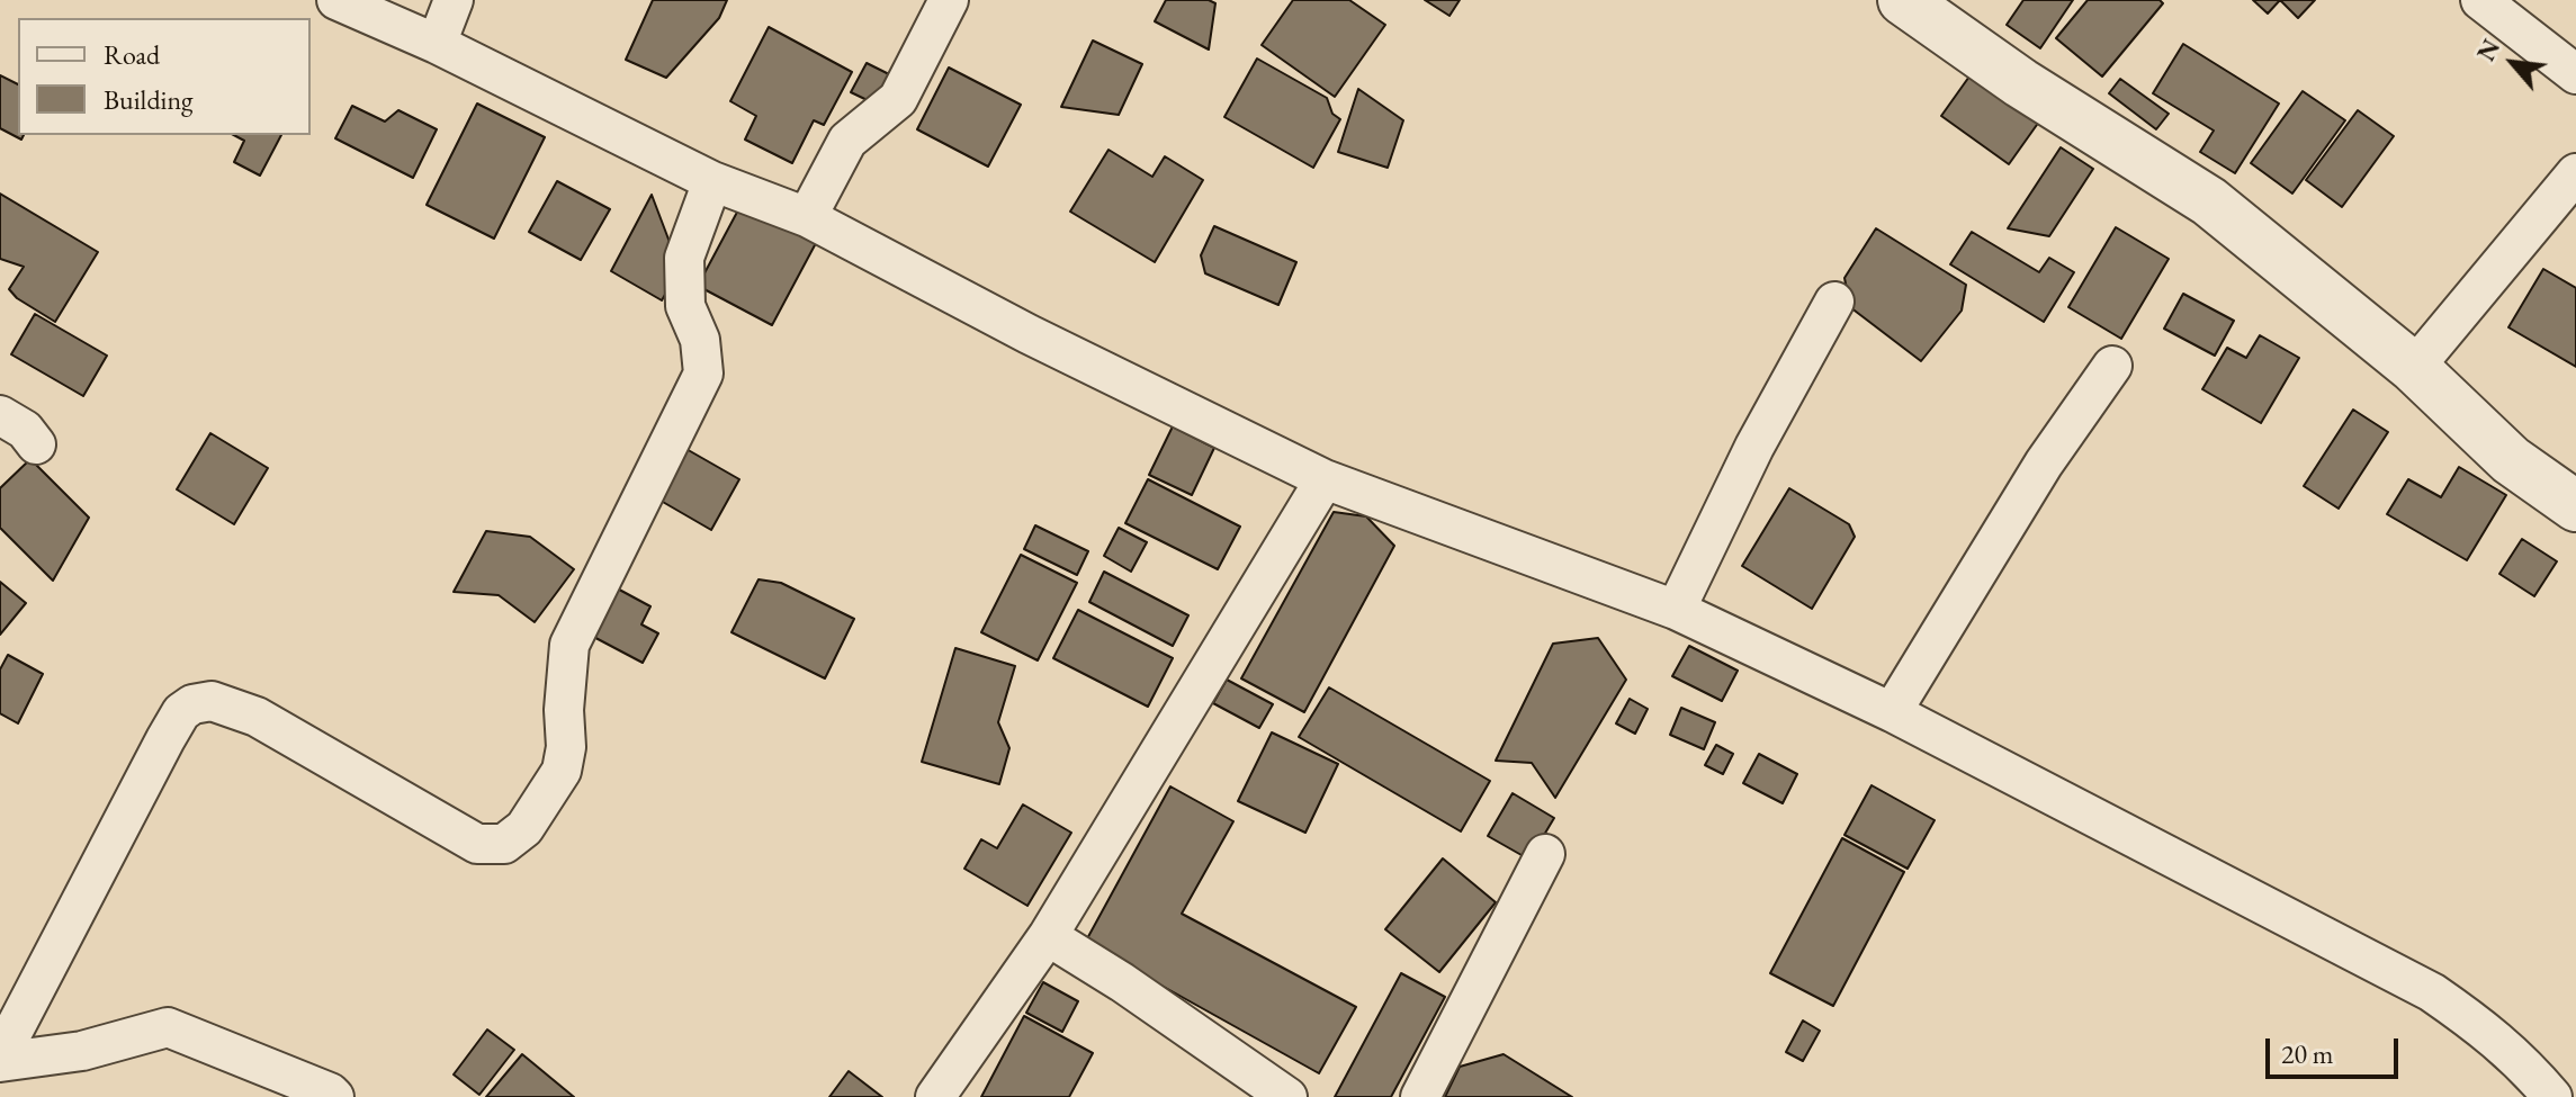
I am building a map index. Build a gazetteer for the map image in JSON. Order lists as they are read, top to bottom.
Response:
{
  "legend": ["Road", "Building"],
  "scale_bar": "20 m",
  "north": "top left"
}
